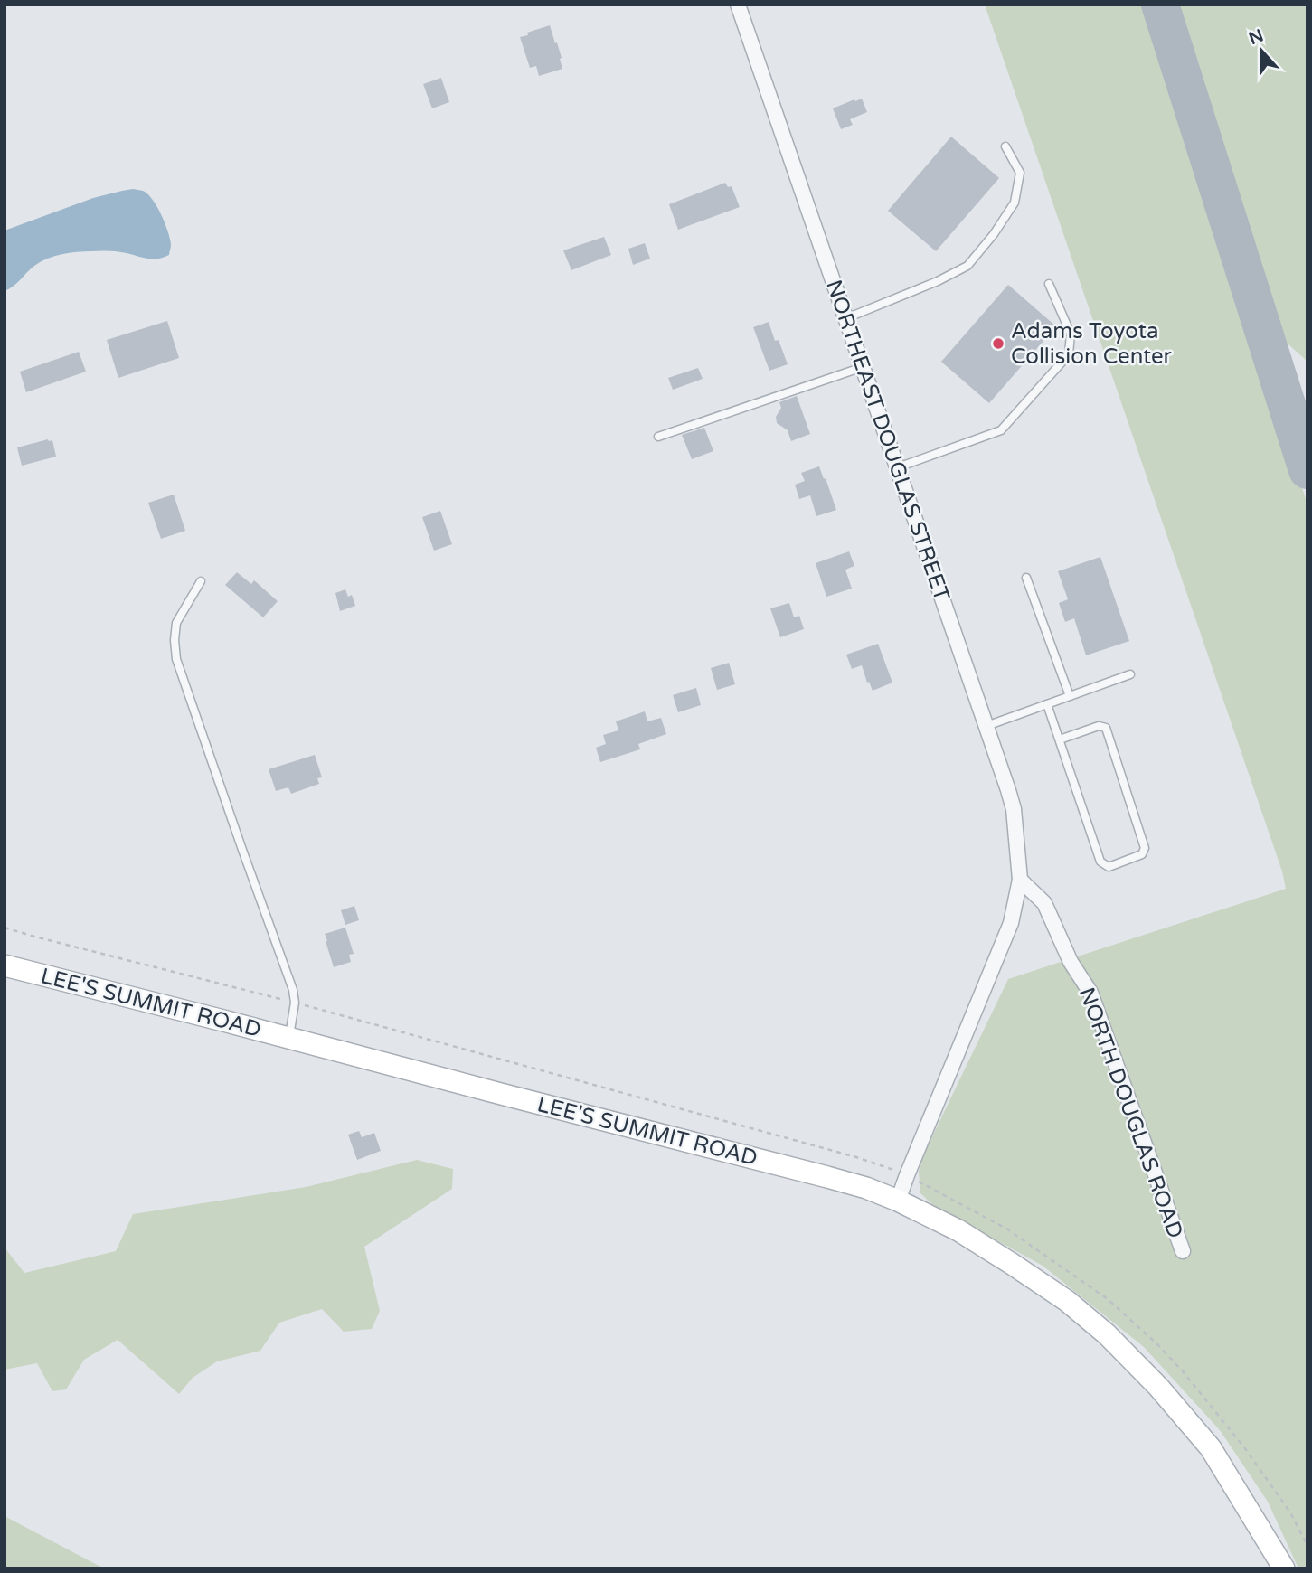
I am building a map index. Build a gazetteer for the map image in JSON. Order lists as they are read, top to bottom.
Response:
{
  "streets": {
    "main road": ["LEE'S SUMMIT ROAD"],
    "street": ["NORTHEAST DOUGLAS STREET", "NORTH DOUGLAS ROAD"]
  },
  "crossings": [
    ["NORTHEAST DOUGLAS STREET", "LEE'S SUMMIT ROAD"],
    ["NORTHEAST DOUGLAS STREET", "NORTH DOUGLAS ROAD"]
  ],
  "places": ["Adams Toyota Collision Center"],
  "north": "top"
}
